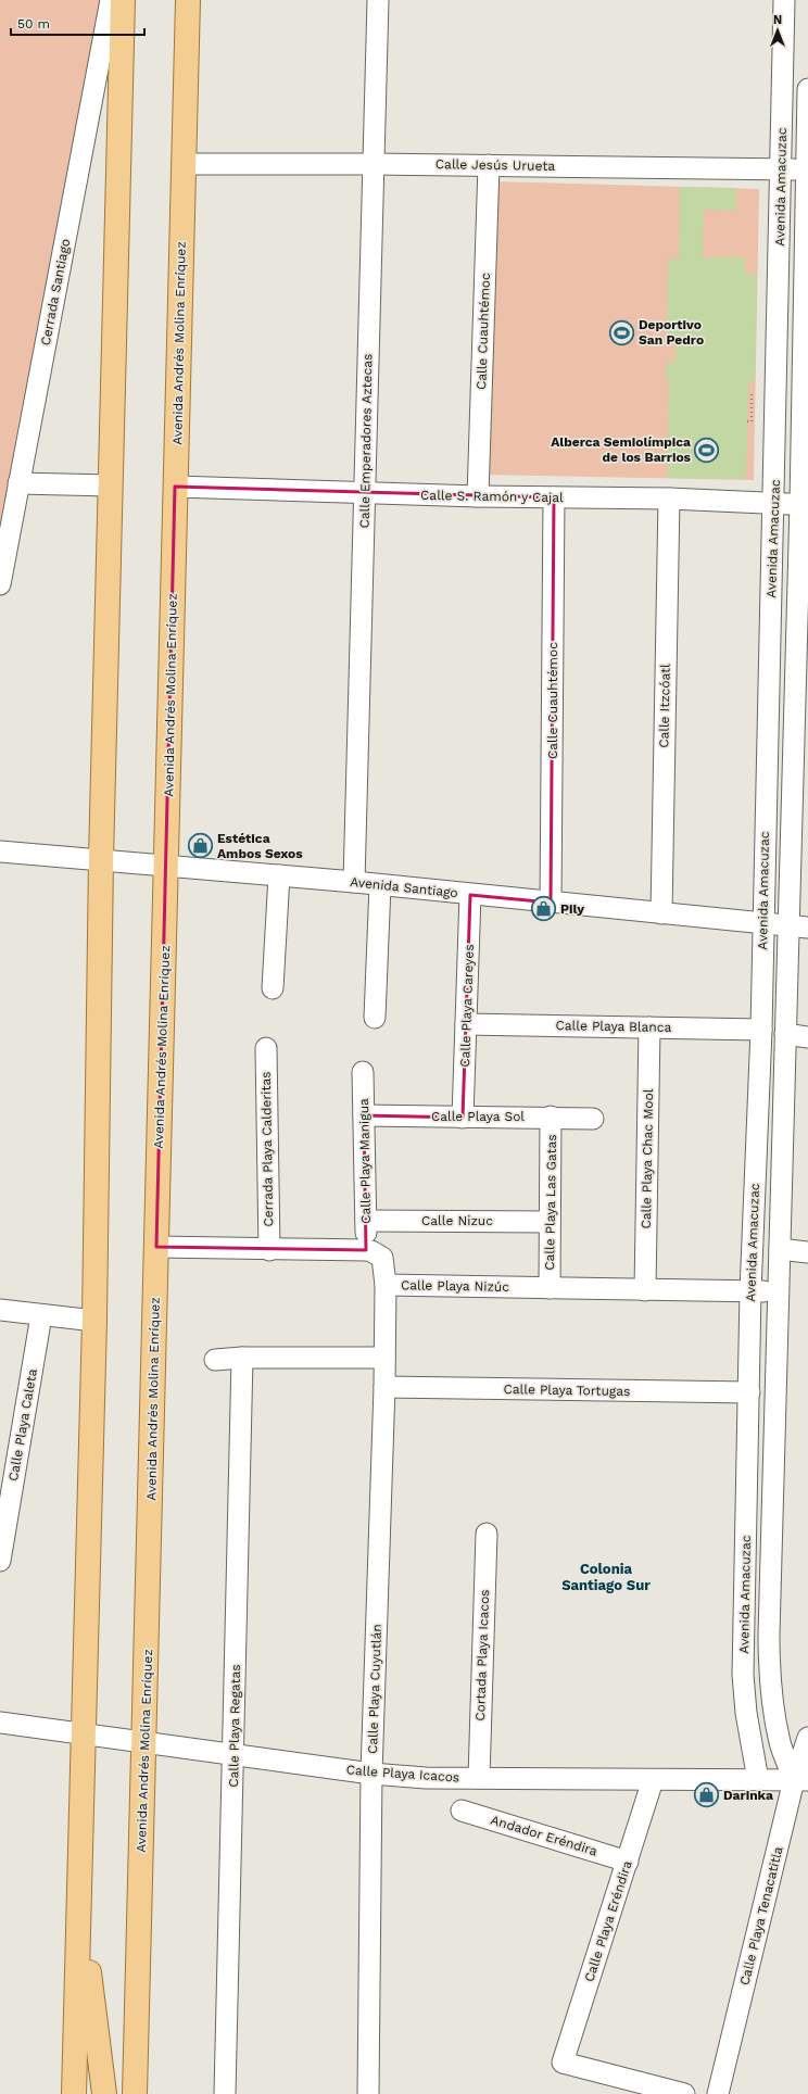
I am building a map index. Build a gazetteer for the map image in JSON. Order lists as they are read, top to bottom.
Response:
{
  "streets": {
    "main road": ["Avenida Andrés Molina Enríquez"],
    "street": [
      "Calle Jesús Urueta",
      "Avenida Amacuzac",
      "Cerrada Santiago",
      "Calle Cuauhtémoc",
      "Calle Emperadores Aztecas",
      "Calle S. Ramón y Cajal",
      "Calle Itzcóatl",
      "Avenida Santiago",
      "Calle Playa Careyes",
      "Calle Playa Blanca",
      "Calle Playa Sol",
      "Cerrada Playa Calderitas",
      "Calle Playa Chac Mool",
      "Calle Playa Manigua",
      "Calle Playa Las Gatas",
      "Calle Nizuc",
      "Calle Playa Nizúc",
      "Calle Playa Tortugas",
      "Calle Playa Caleta",
      "Cortada Playa Icacos",
      "Calle Playa Cuyutlán",
      "Calle Playa Regatas",
      "Calle Playa Icacos",
      "Andador Eréndira",
      "Calle Playa Tenacatitla",
      "Calle Playa Eréndira"
    ]
  },
  "crossings": [
    ["Calle Jesús Urueta", "Avenida Amacuzac"],
    ["Calle Jesús Urueta", "Calle Cuauhtémoc"],
    ["Calle Jesús Urueta", "Avenida Andrés Molina Enríquez"],
    ["Calle Jesús Urueta", "Calle Emperadores Aztecas"],
    ["Avenida Amacuzac", "Calle S. Ramón y Cajal"],
    ["Avenida Amacuzac", "Avenida Santiago"],
    ["Avenida Amacuzac", "Calle Playa Blanca"],
    ["Avenida Amacuzac", "Calle Playa Nizúc"],
    ["Avenida Amacuzac", "Calle Playa Tortugas"],
    ["Avenida Amacuzac", "Calle Playa Icacos"],
    ["Avenida Amacuzac", "Calle Playa Tenacatitla"],
    ["Calle Cuauhtémoc", "Calle S. Ramón y Cajal"],
    ["Calle Cuauhtémoc", "Avenida Santiago"],
    ["Avenida Andrés Molina Enríquez", "Calle S. Ramón y Cajal"],
    ["Avenida Andrés Molina Enríquez", "Avenida Santiago"],
    ["Avenida Andrés Molina Enríquez", "Calle Playa Icacos"],
    ["Calle Emperadores Aztecas", "Calle S. Ramón y Cajal"],
    ["Calle Emperadores Aztecas", "Avenida Santiago"],
    ["Calle S. Ramón y Cajal", "Calle Itzcóatl"],
    ["Calle Itzcóatl", "Avenida Santiago"],
    ["Avenida Santiago", "Calle Playa Careyes"],
    ["Calle Playa Careyes", "Calle Playa Blanca"],
    ["Calle Playa Careyes", "Calle Playa Sol"],
    ["Calle Playa Blanca", "Calle Playa Chac Mool"],
    ["Calle Playa Sol", "Calle Playa Manigua"],
    ["Calle Playa Sol", "Calle Playa Las Gatas"],
    ["Calle Playa Chac Mool", "Calle Playa Nizúc"],
    ["Calle Playa Manigua", "Calle Nizuc"],
    ["Calle Playa Manigua", "Calle Playa Nizúc"],
    ["Calle Playa Las Gatas", "Calle Nizuc"],
    ["Calle Playa Las Gatas", "Calle Playa Nizúc"],
    ["Calle Playa Nizúc", "Calle Playa Cuyutlán"],
    ["Calle Playa Tortugas", "Calle Playa Cuyutlán"],
    ["Cortada Playa Icacos", "Calle Playa Icacos"],
    ["Calle Playa Cuyutlán", "Calle Playa Icacos"],
    ["Calle Playa Regatas", "Calle Playa Icacos"],
    ["Calle Playa Icacos", "Calle Playa Tenacatitla"],
    ["Calle Playa Icacos", "Calle Playa Eréndira"],
    ["Andador Eréndira", "Calle Playa Eréndira"]
  ],
  "districts": ["Colonia Santiago Sur"],
  "places": {
    "sports": ["Deportivo San Pedro", "Alberca Semiolímpica de los Barrios"],
    "shop": ["Estética Ambos Sexos", "Pily", "Darinka"]
  },
  "scale_bar": "50 m",
  "north": "top"
}
